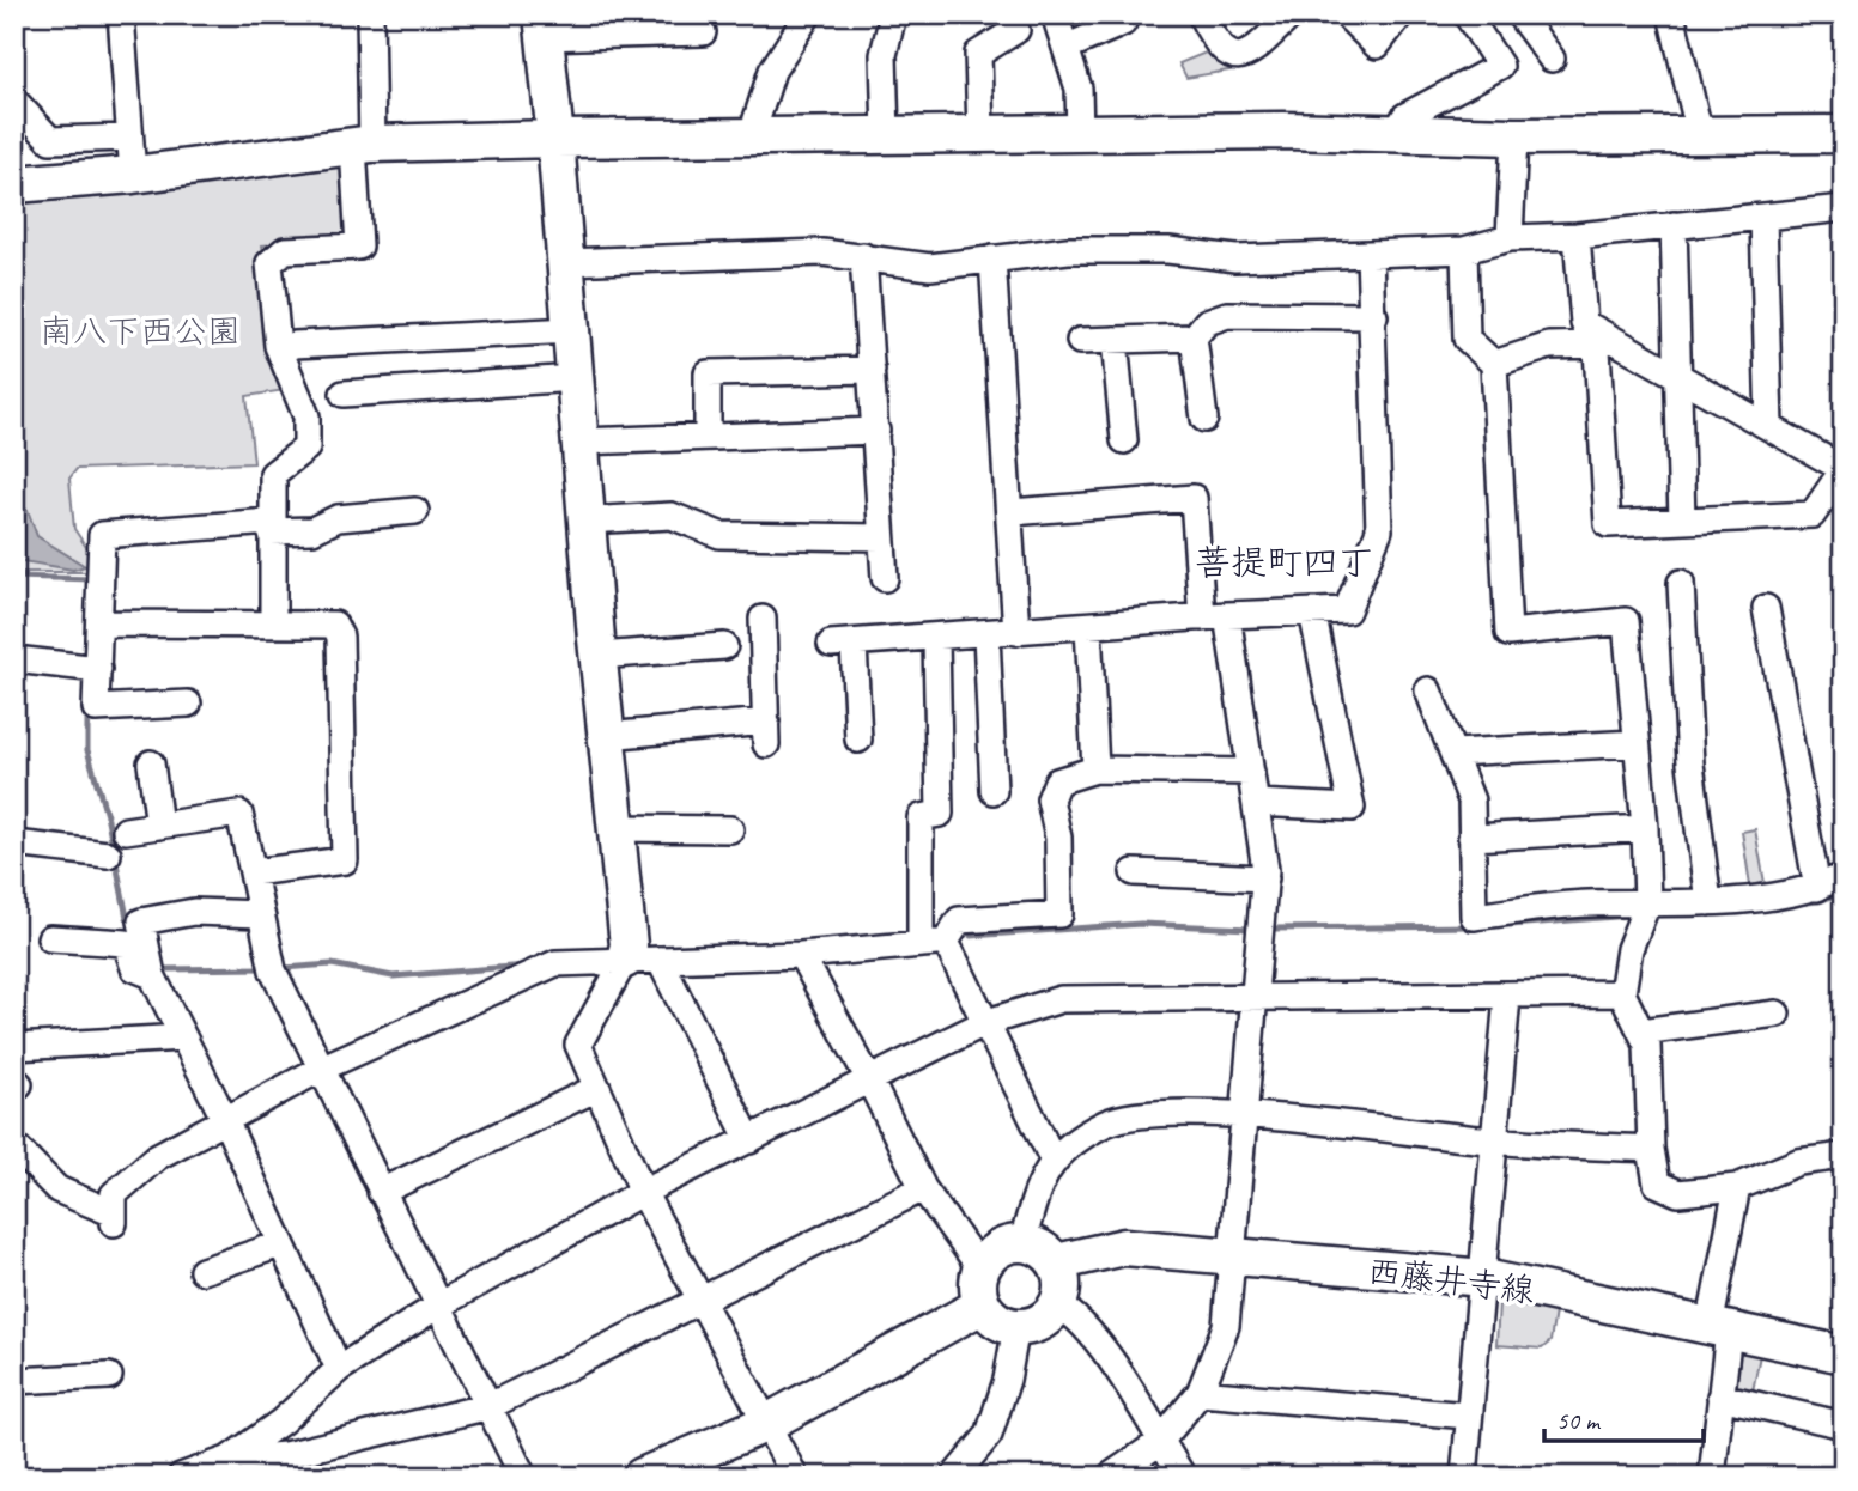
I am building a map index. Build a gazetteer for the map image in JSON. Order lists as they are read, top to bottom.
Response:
{
  "streets": {
    "street": ["西藤井寺線"]
  },
  "districts": ["菩提町四丁"],
  "parks": ["南八下西公園"],
  "scale_bar": "50 m"
}
